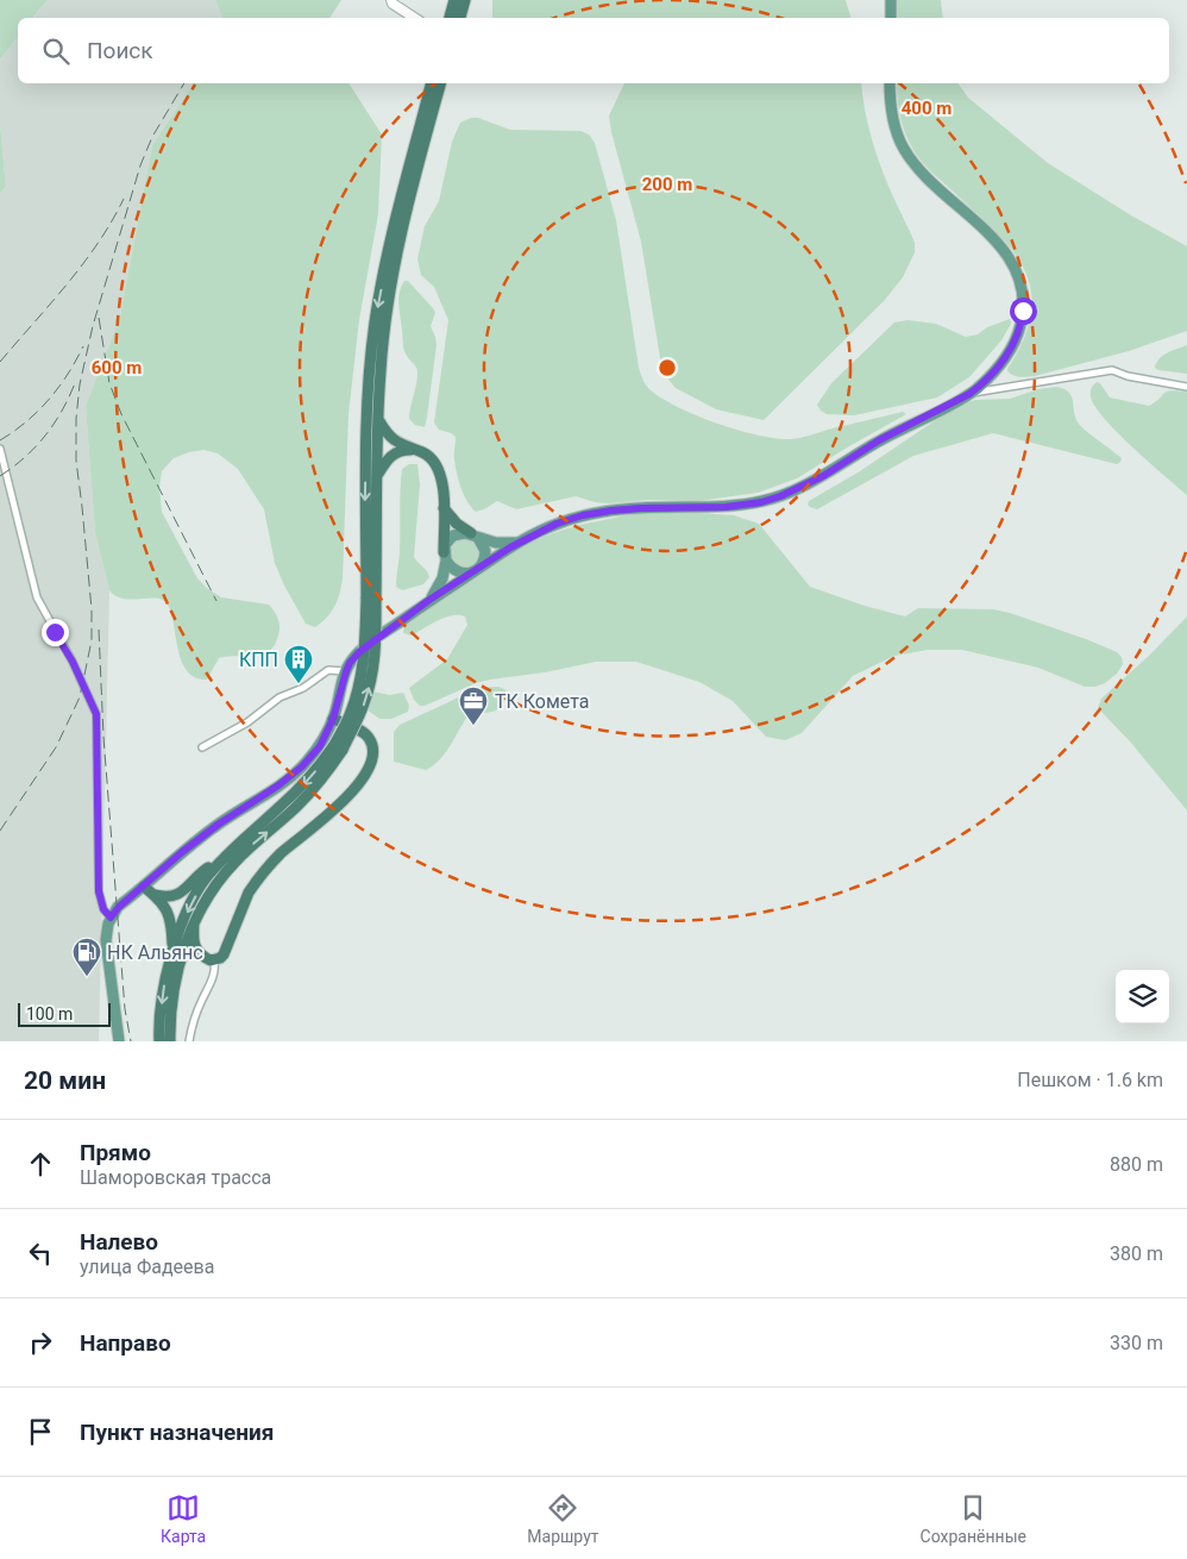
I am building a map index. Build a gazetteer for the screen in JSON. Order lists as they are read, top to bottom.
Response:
{
  "places": {
    "building": ["КПП"],
    "office": ["ТК Комета"],
    "fuel station": ["НК Альянс"]
  },
  "scale_bar": "100 m",
  "page": {
    "search": "Поиск",
    "scale": "100 m",
    "heading": ["20 мин", "Пешком · 1.6 km"],
    "list": [
      ["Прямо", "Шаморовская трасса", "880 m"],
      ["Налево", "улица Фадеева", "380 m"],
      ["Направо", "330 m"],
      "Пункт назначения"
    ],
    "nav": ["Карта", "Маршрут", "Сохранённые"]
  },
  "rings": ["400 m", "200 m", "600 m"]
}
